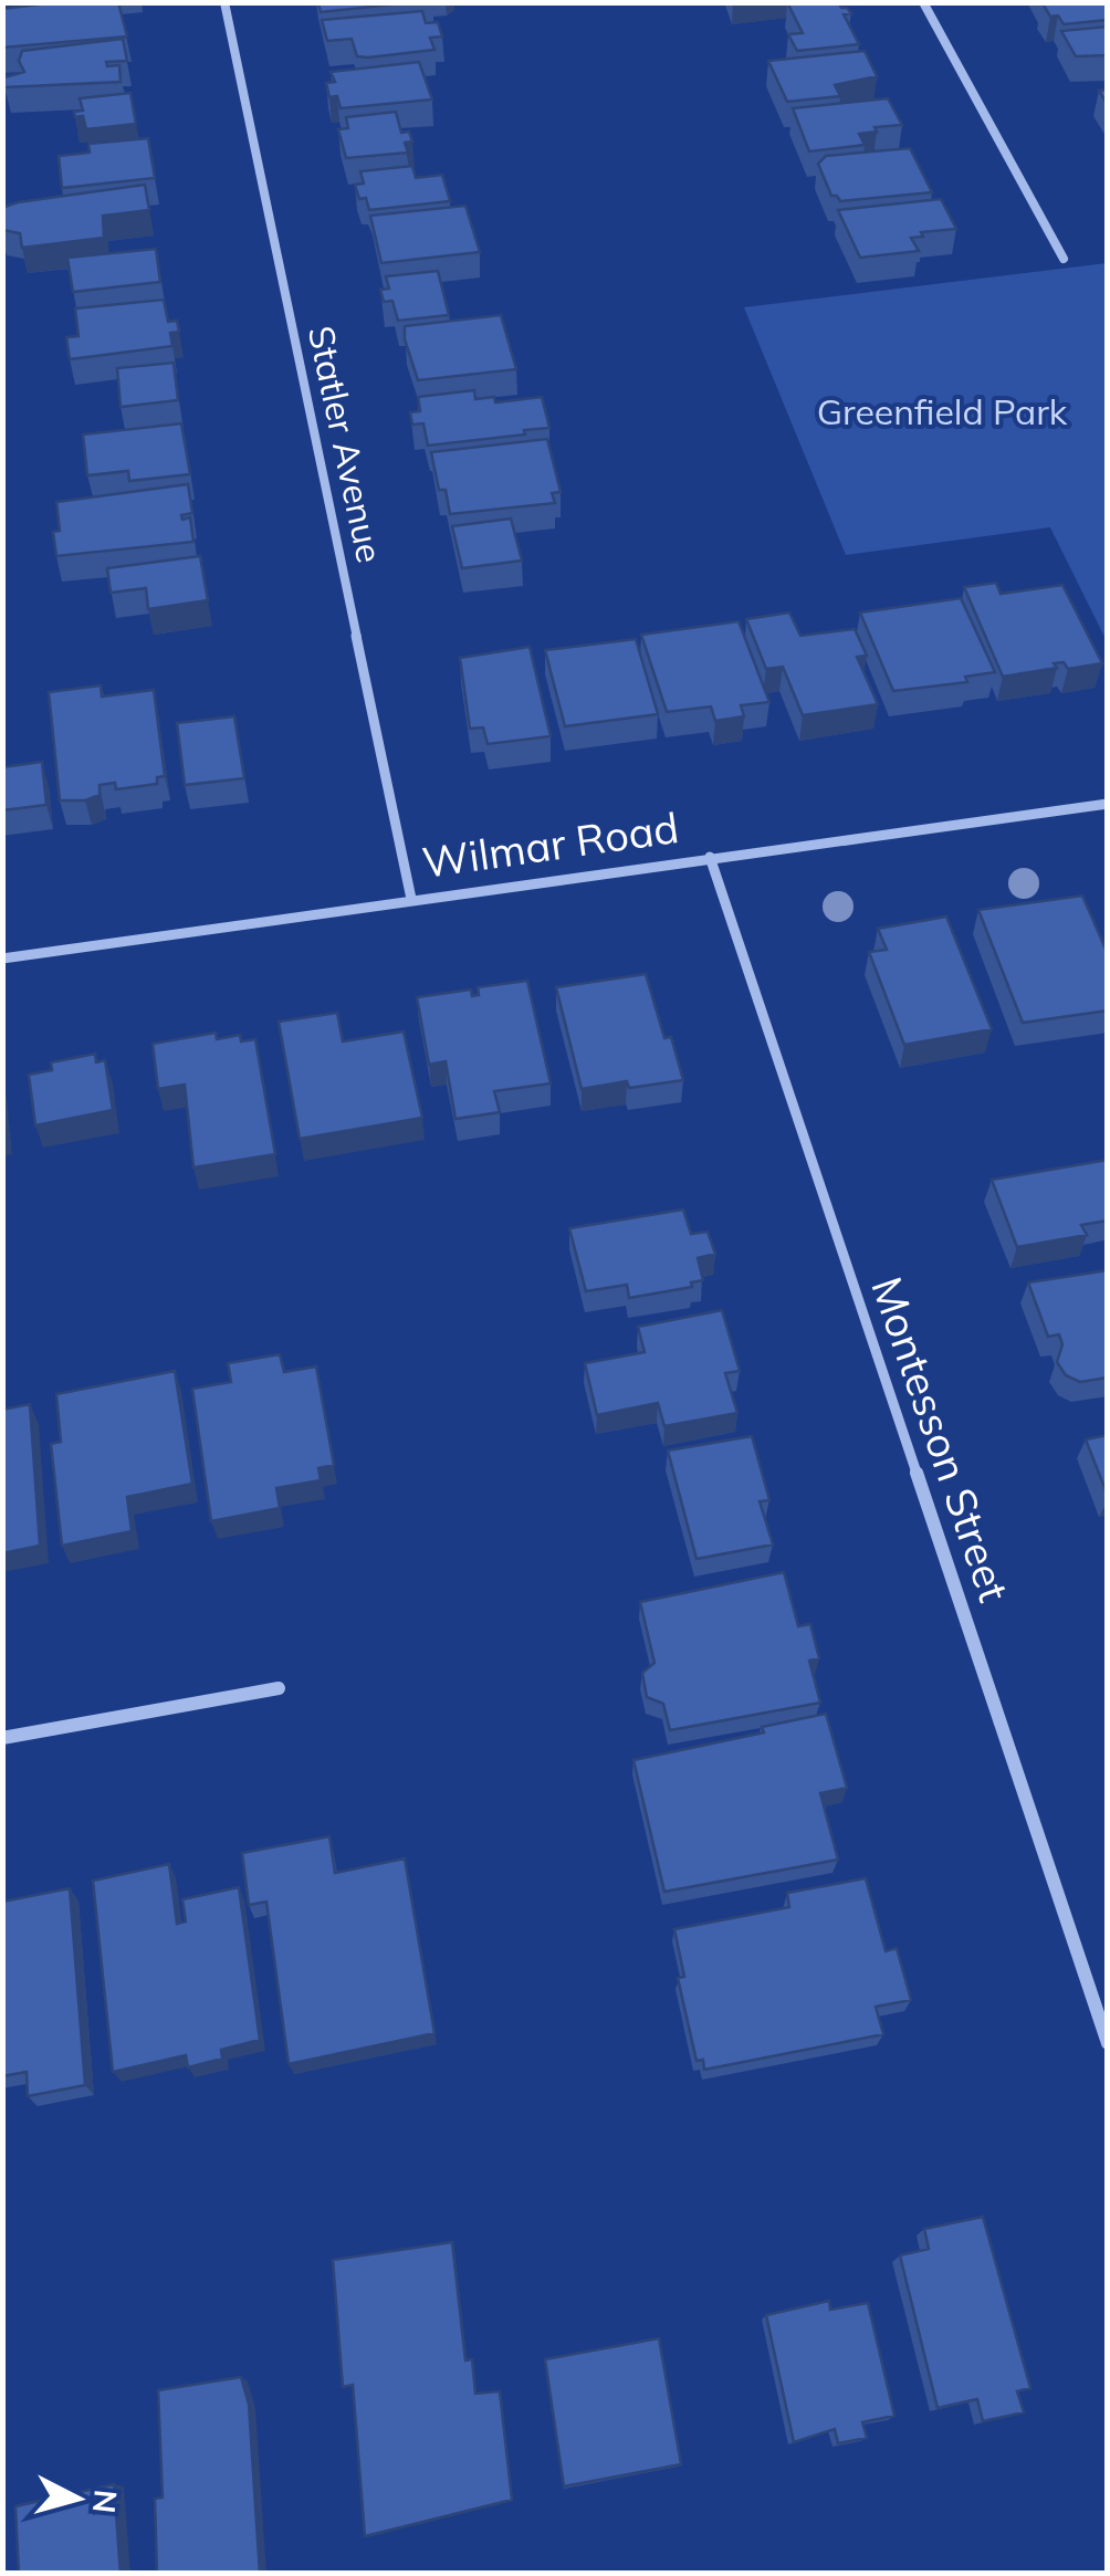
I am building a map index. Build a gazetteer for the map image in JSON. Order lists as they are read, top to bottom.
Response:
{
  "streets": {
    "street": ["Statler Avenue", "Wilmar Road", "Montesson Street"]
  },
  "crossings": [
    ["Statler Avenue", "Wilmar Road"],
    ["Wilmar Road", "Montesson Street"]
  ],
  "parks": ["Greenfield Park"],
  "north": "right"
}
